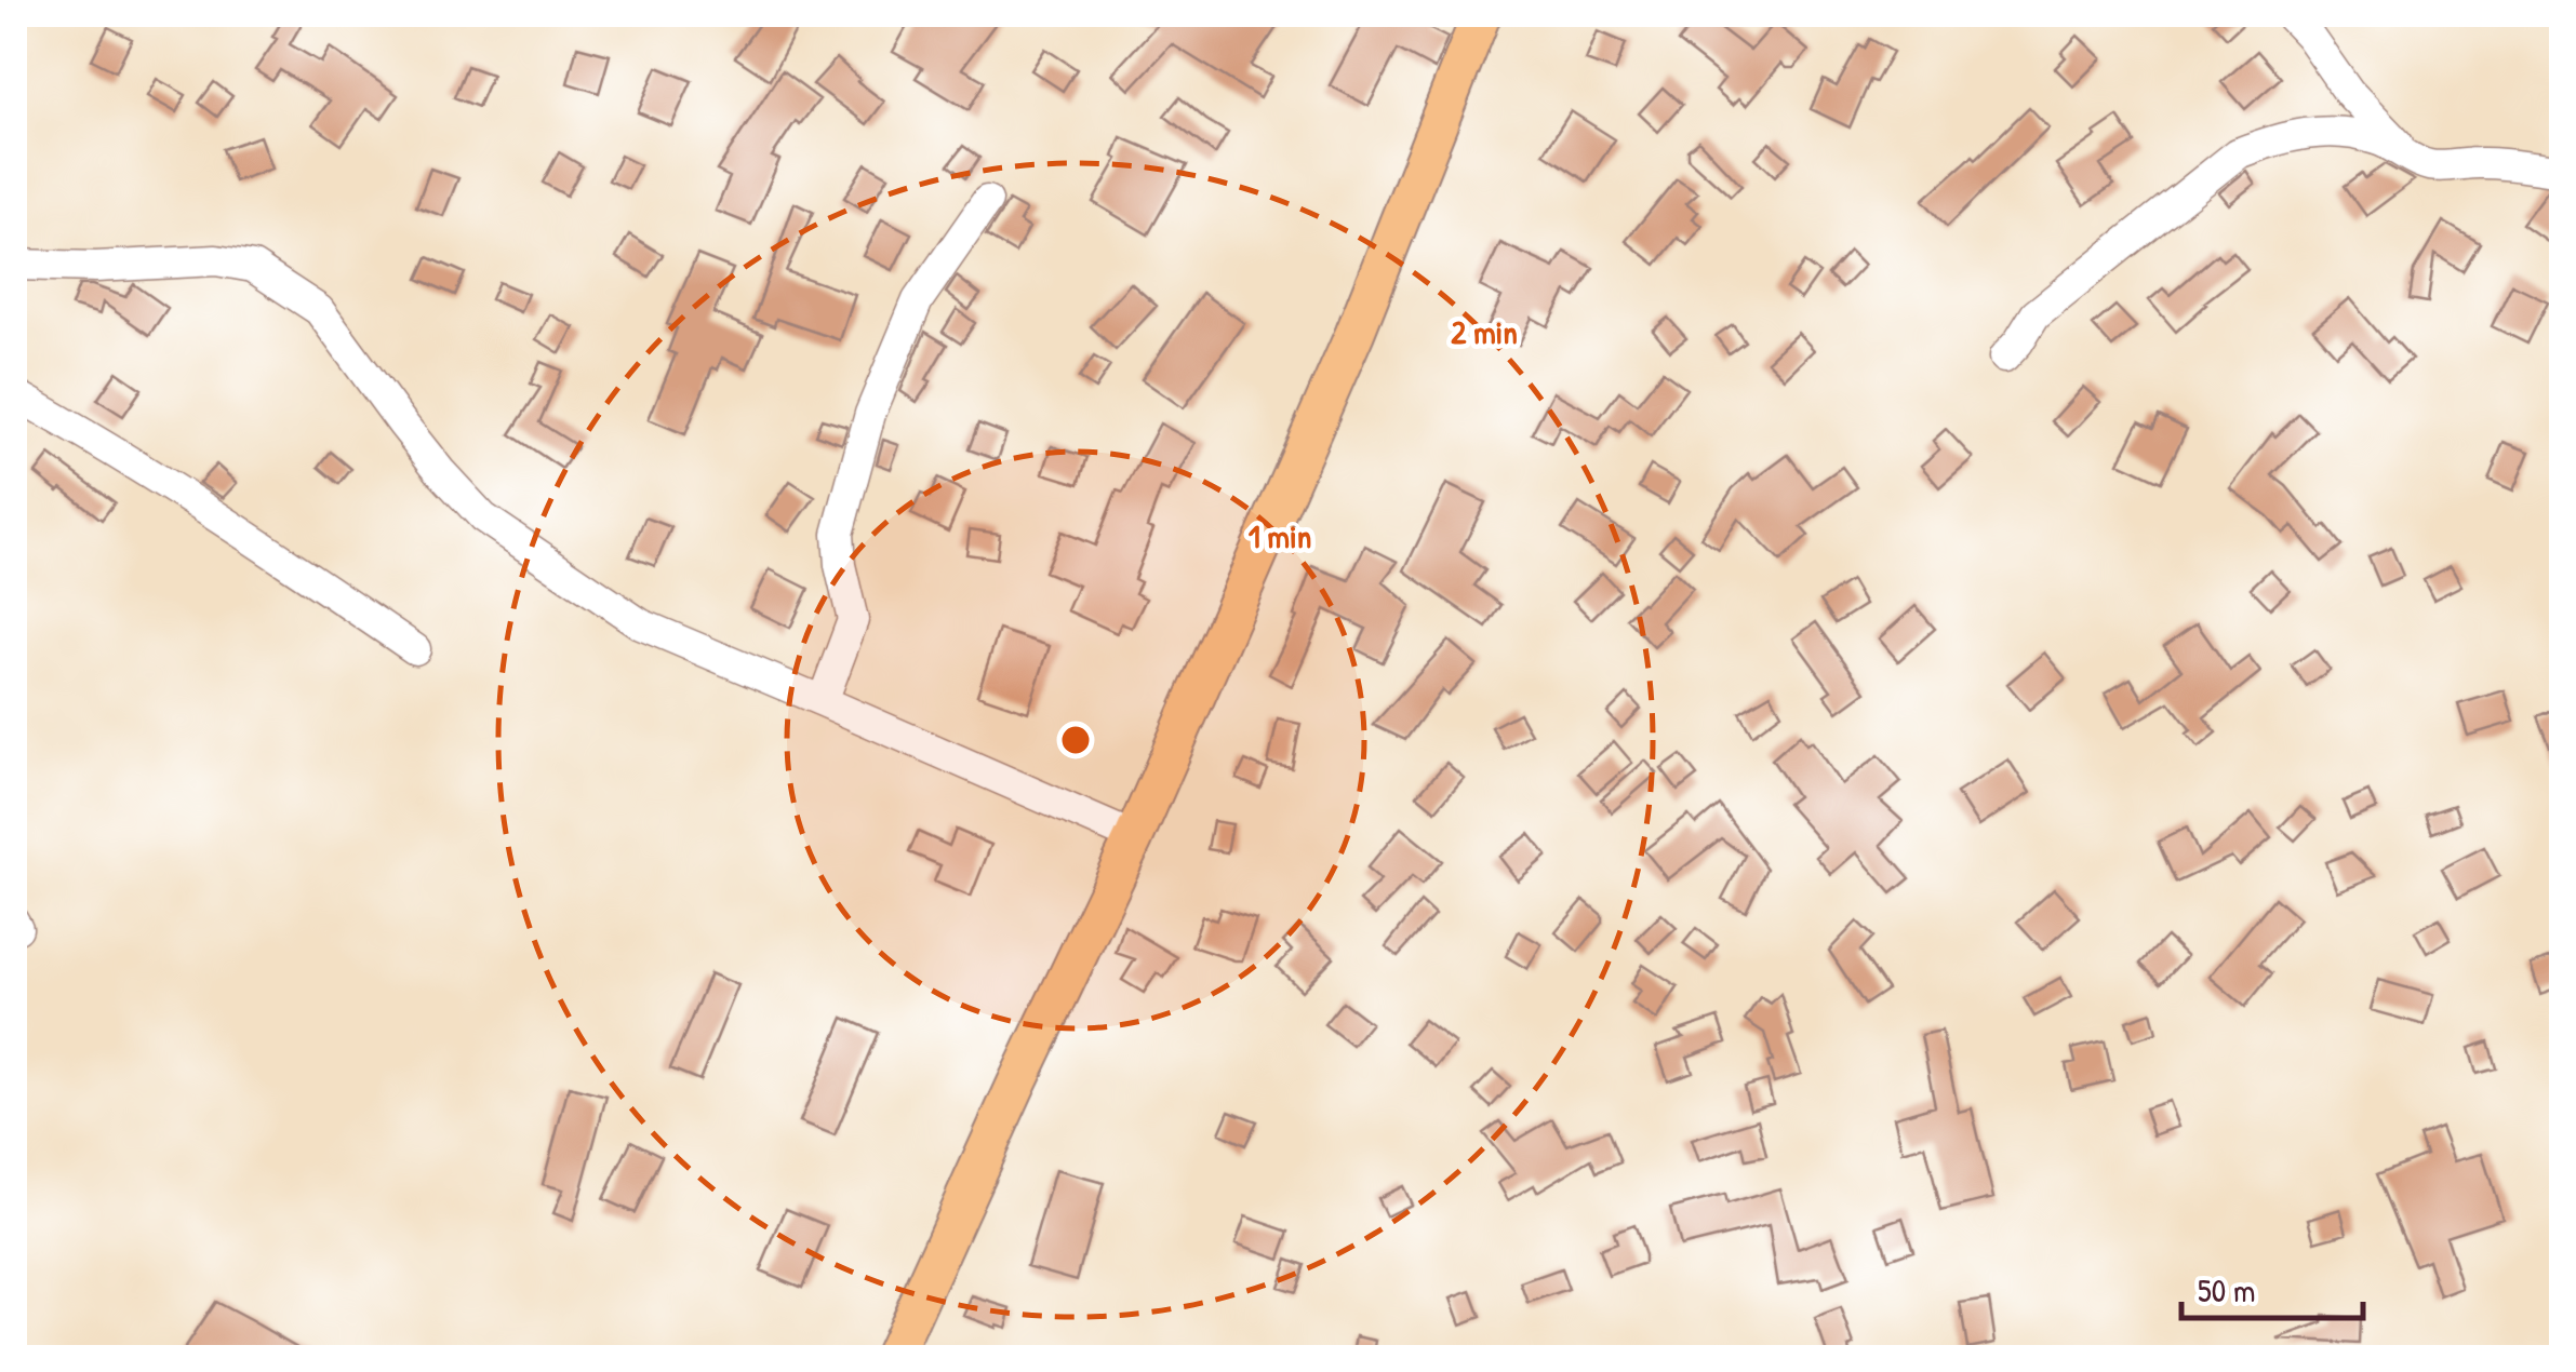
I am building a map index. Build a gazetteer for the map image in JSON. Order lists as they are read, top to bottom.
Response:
{
  "scale_bar": "50 m",
  "rings": ["2 min", "1 min"]
}
